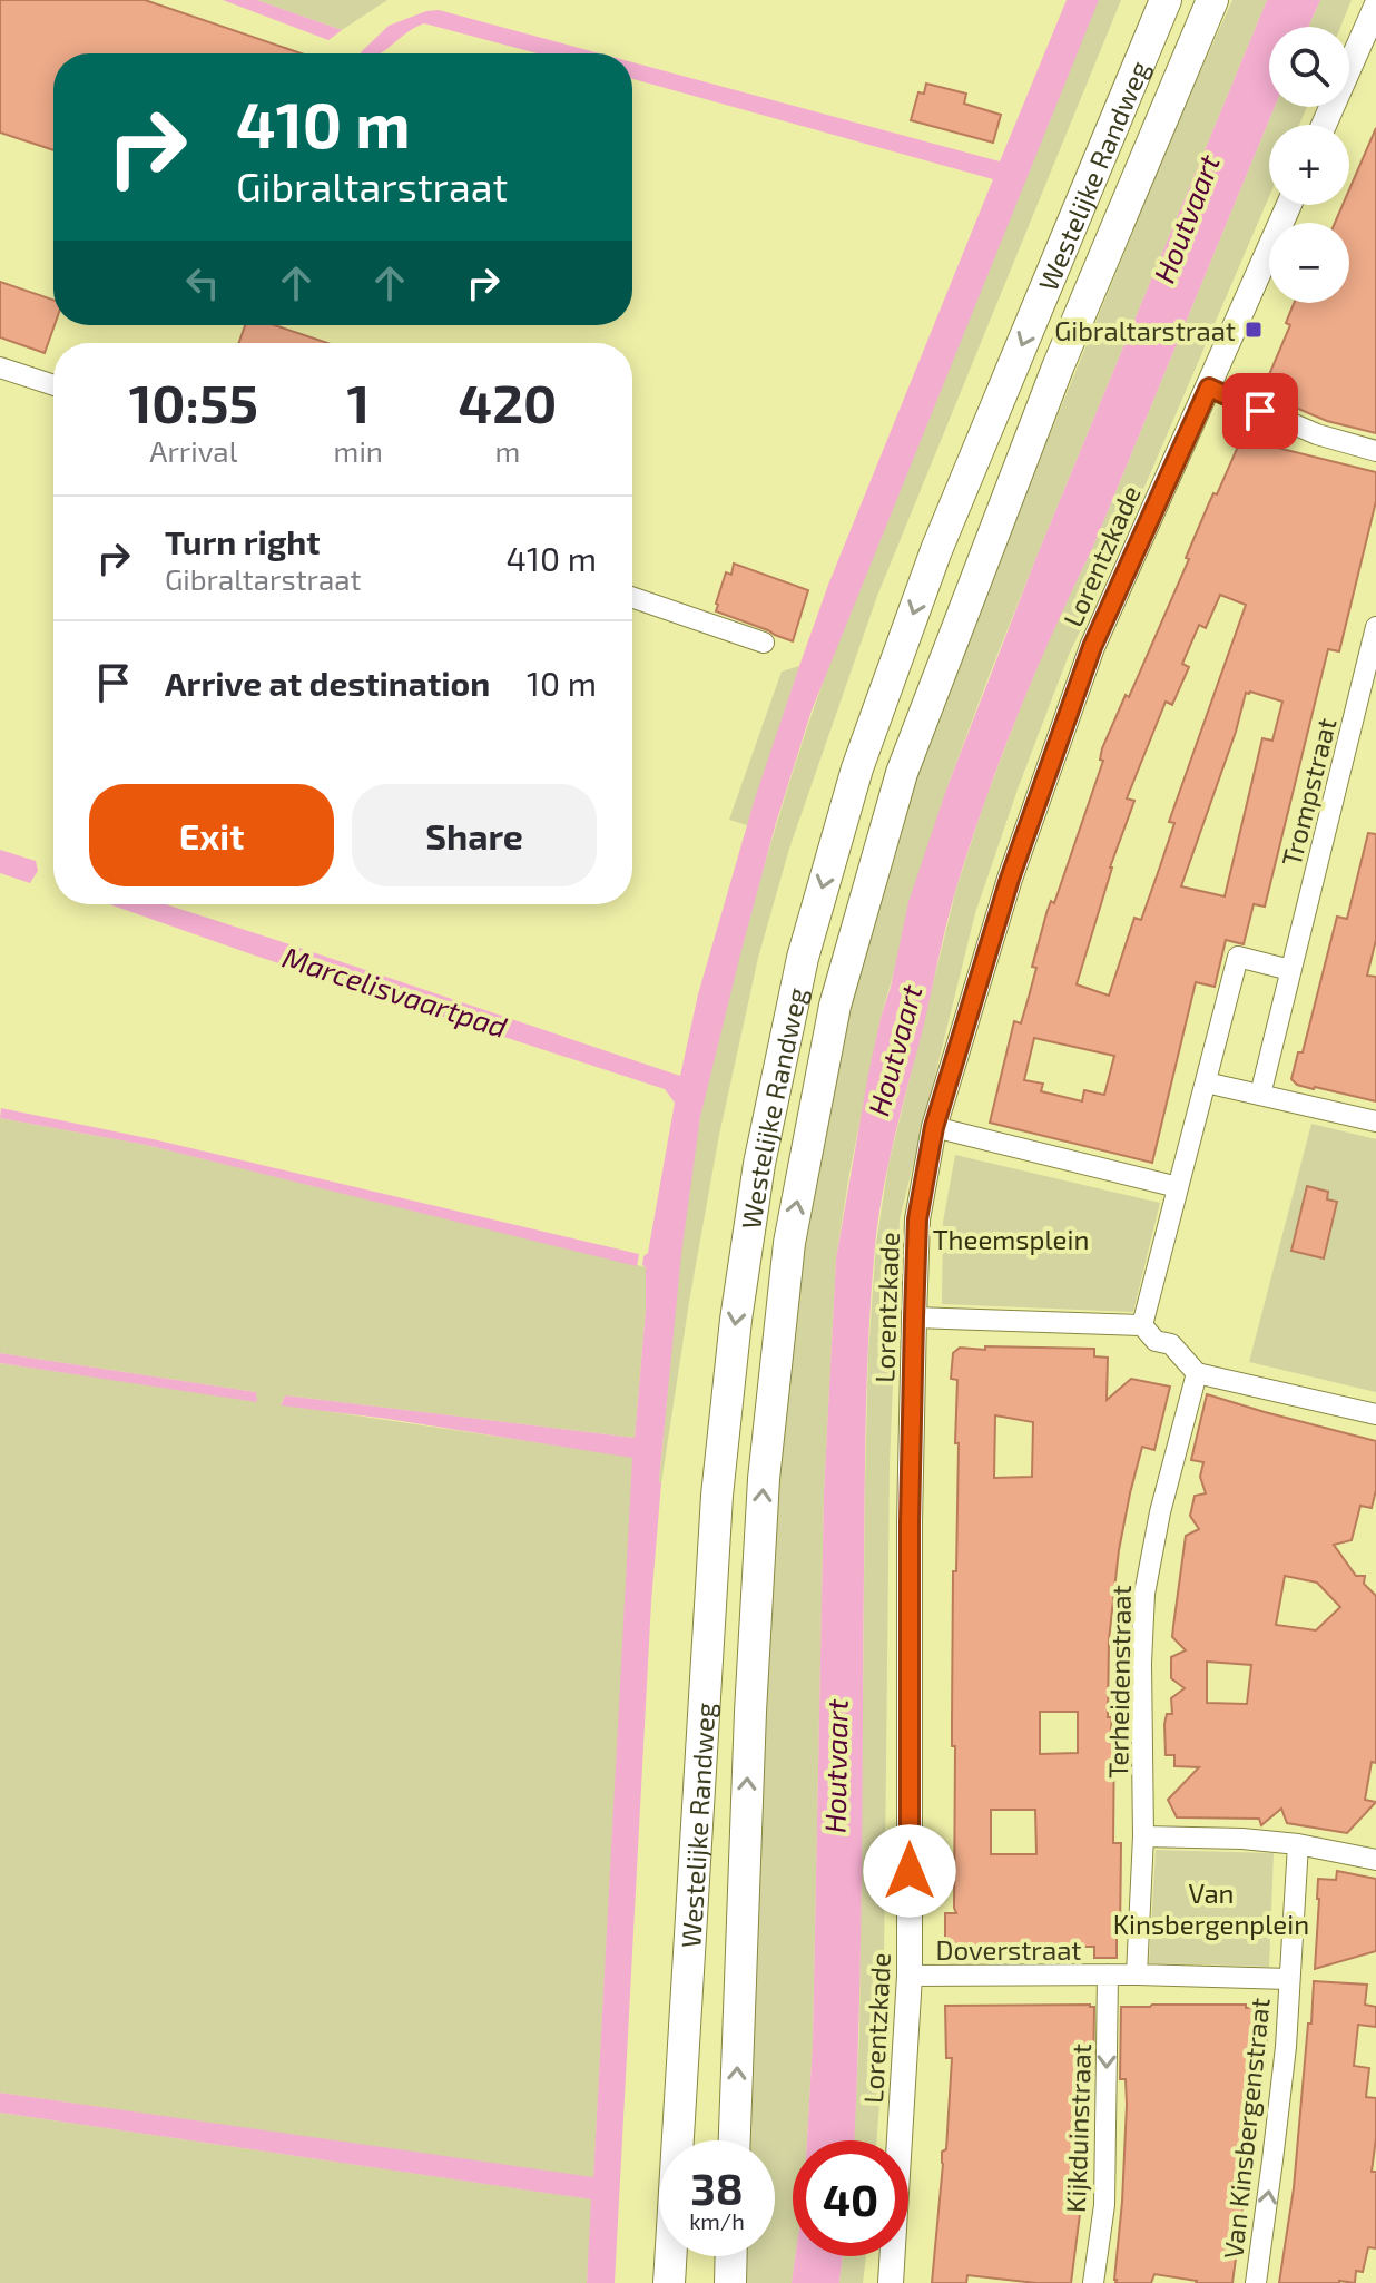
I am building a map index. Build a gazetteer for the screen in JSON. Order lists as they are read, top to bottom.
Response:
{
  "streets": {
    "main road": ["Westelijke Randweg"],
    "street": [
      "Lorentzkade",
      "Trompstraat",
      "Terheidenstraat",
      "Doverstraat",
      "Kijkduinstraat",
      "Van Kinsbergenstraat"
    ]
  },
  "crossings": [
    ["Lorentzkade", "Doverstraat"],
    ["Doverstraat", "Kijkduinstraat"]
  ],
  "one_way": ["Kijkduinstraat", "Van Kinsbergenstraat"],
  "water": ["Houtvaart", "Marcelisvaartpad"],
  "parks": ["Theemsplein", "Van Kinsbergenplein"],
  "places": {
    "transit": ["Gibraltarstraat"]
  },
  "page": {
    "map_buttons": ["+", "−"],
    "turn": ["410 m", "Gibraltarstraat"],
    "eta": [
      "10:55",
      "Arrival",
      "1",
      "min",
      "420",
      "m"
    ],
    "list": [
      {
        "name": "Turn right",
        "note": "Gibraltarstraat",
        "value": "410 m"
      },
      {
        "name": "Arrive at destination",
        "value": "10 m"
      }
    ],
    "buttons": ["Exit", "Share"],
    "speed": "38 km/h",
    "limit": "40"
  }
}
